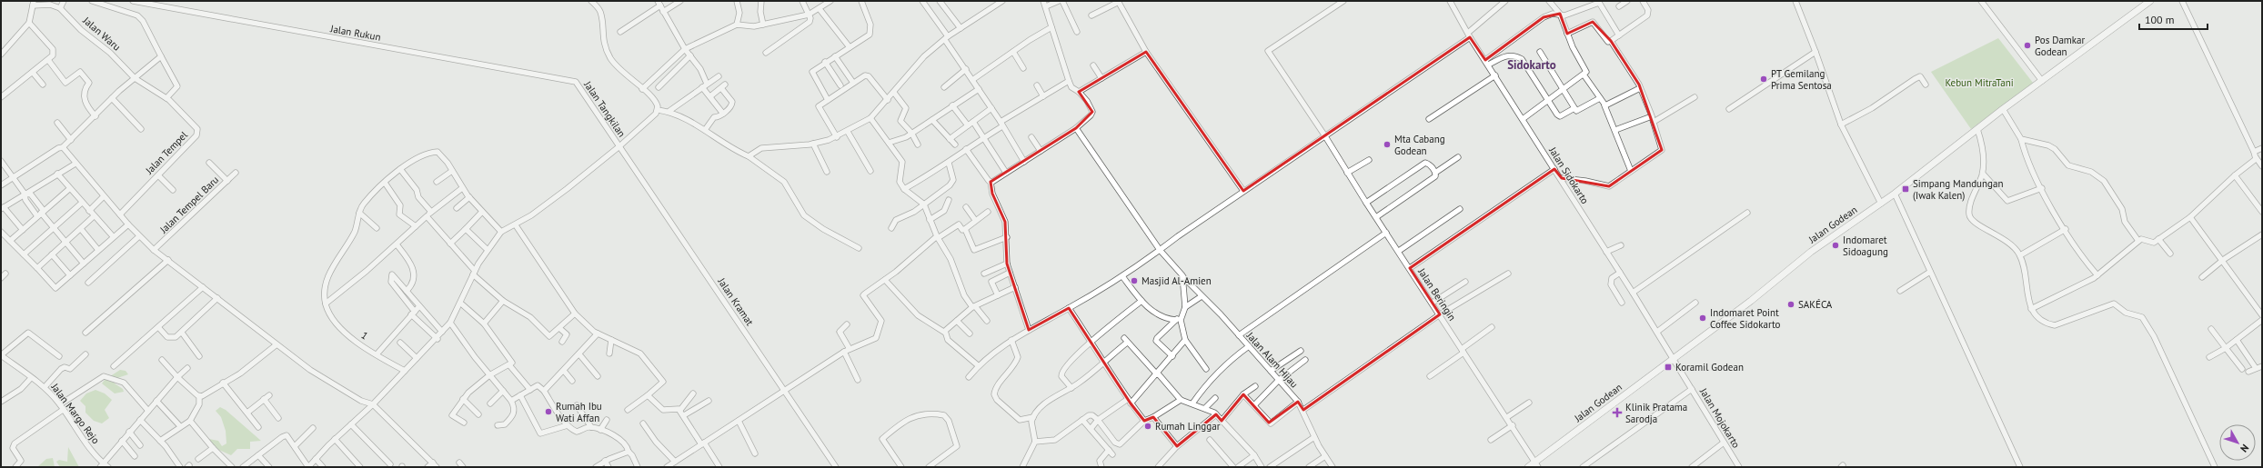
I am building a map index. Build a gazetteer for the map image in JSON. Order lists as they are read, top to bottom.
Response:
{
  "streets": {
    "main road": ["Jalan Godean"],
    "street": [
      "Jalan Rukun",
      "Jalan Waru",
      "Jalan Tangkilan",
      "Jalan Tempel",
      "Jalan Sidokarto",
      "Jalan Tempel Baru",
      "Jalan Beringin",
      "Jalan Kramat",
      "1",
      "Jalan Alam Hijau",
      "Jalan Margo Rejo",
      "Jalan Mojokarto"
    ]
  },
  "crossings": [
    ["Jalan Rukun", "Jalan Tangkilan"],
    ["Jalan Waru", "Jalan Tempel"],
    ["Jalan Tangkilan", "Jalan Kramat"],
    ["Jalan Sidokarto", "Jalan Godean"],
    ["Jalan Sidokarto", "Jalan Mojokarto"],
    ["Jalan Godean", "Jalan Beringin"],
    ["Jalan Godean", "Jalan Mojokarto"]
  ],
  "districts": ["Sidokarto"],
  "parks": ["Kebun MitraTani"],
  "places": {
    "other": [
      "Pos Damkar Godean",
      "PT Gemilang Prima Sentosa",
      "Mta Cabang Godean",
      "Indomaret Sidoagung",
      "Masjid Al-Amien",
      "SAKÉCA",
      "Indomaret Point Coffee Sidokarto",
      "Rumah Ibu Wati Affan",
      "Rumah Linggar"
    ],
    "transit": ["Simpang Mandungan (Iwak Kalen)", "Koramil Godean"],
    "health": ["Klinik Pratama Sarodja"]
  },
  "scale_bar": "100 m",
  "north": "bottom right"
}
